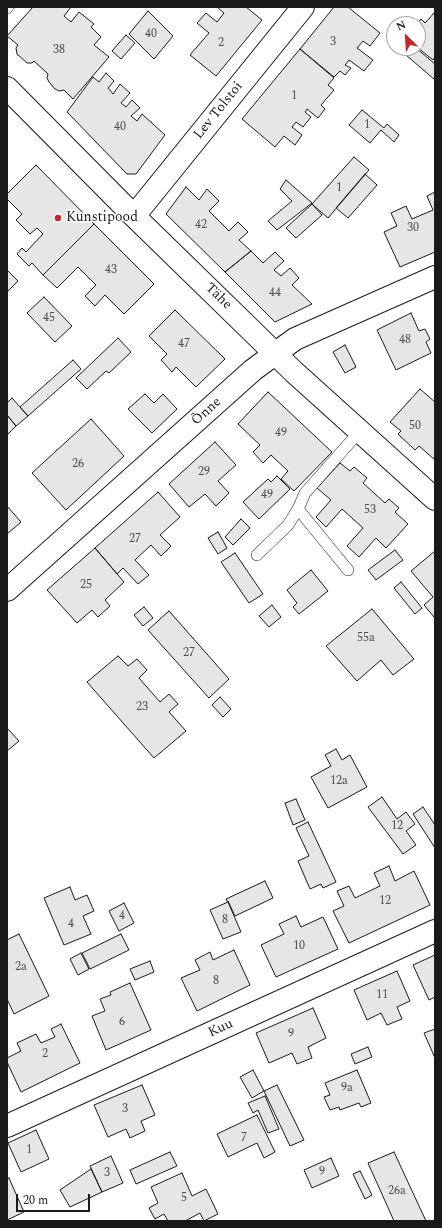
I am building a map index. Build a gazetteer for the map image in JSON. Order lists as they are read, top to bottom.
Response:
{
  "streets": {
    "street": [
      "Lev Tolstoi",
      "Tähe",
      "Õnne",
      "Kuu"
    ]
  },
  "crossings": [
    ["Lev Tolstoi", "Tähe"],
    ["Tähe", "Õnne"]
  ],
  "places": ["Kunstipood"],
  "house_numbers": [
    "40",
    "3",
    "2",
    "38",
    "1",
    "1",
    "40",
    "1",
    "42",
    "30",
    "43",
    "44",
    "45",
    "48",
    "47",
    "50",
    "49",
    "26",
    "29",
    "49",
    "53",
    "27",
    "25",
    "55a",
    "27",
    "23",
    "12a",
    "12",
    "12",
    "4",
    "8",
    "4",
    "10",
    "2a",
    "8",
    "11",
    "6",
    "9",
    "2",
    "9a",
    "3",
    "7",
    "1",
    "9",
    "3",
    "26a",
    "5"
  ],
  "scale_bar": "20 m",
  "north": "top left"
}
